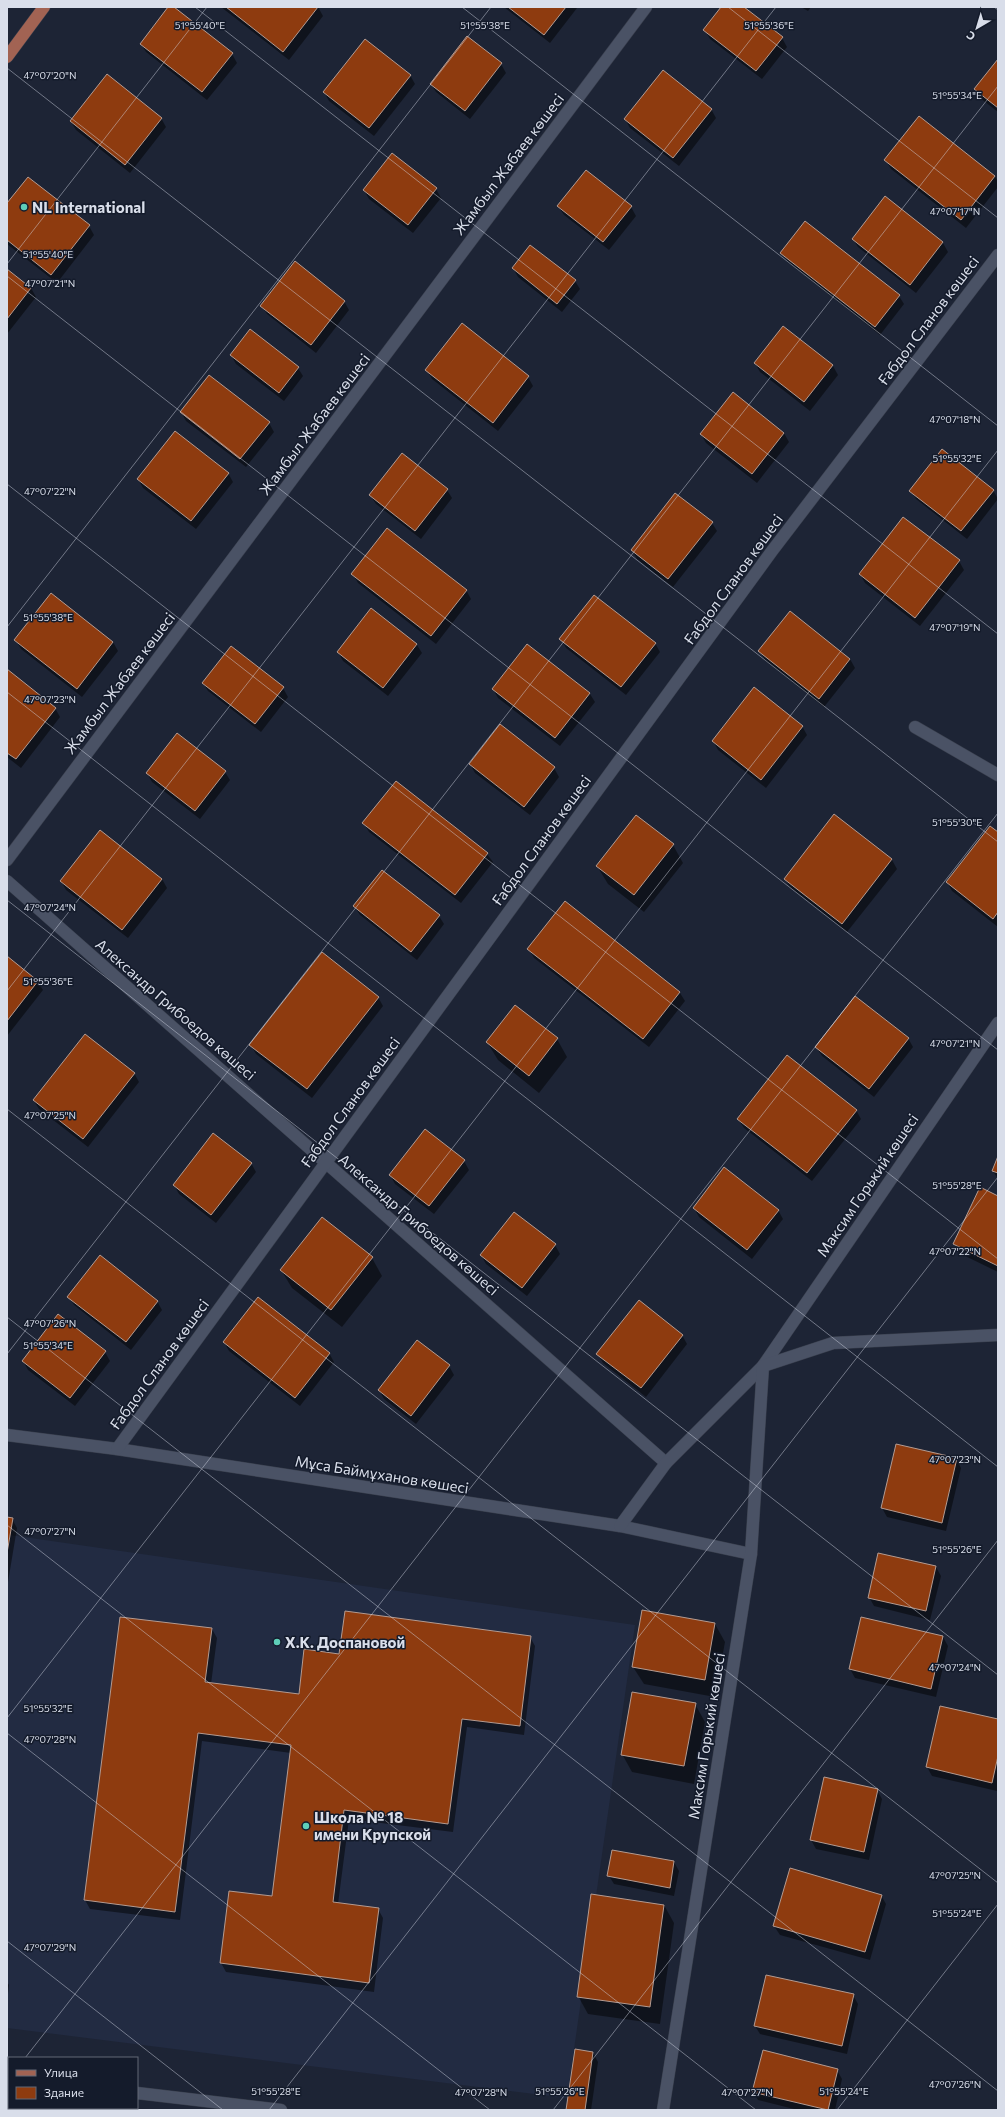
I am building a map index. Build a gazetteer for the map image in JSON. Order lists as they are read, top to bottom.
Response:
{
  "streets": {
    "street": [
      "Жамбыл Жабаев көшесі",
      "Ғабдол Сланов көшесі",
      "Александр Грибоедов көшесі",
      "Максим Горький көшесі",
      "Мұса Баймұханов көшесі"
    ]
  },
  "crossings": [
    ["Ғабдол Сланов көшесі", "Александр Грибоедов көшесі"],
    ["Ғабдол Сланов көшесі", "Мұса Баймұханов көшесі"],
    ["Александр Грибоедов көшесі", "Максим Горький көшесі"],
    ["Максим Горький көшесі", "Мұса Баймұханов көшесі"]
  ],
  "places": ["NL International", "Х.К. Доспановой", "Школа № 18 имени Крупской"],
  "legend": ["Улица", "Здание"],
  "north": "bottom left",
  "coordinates": [
    "51°55'40\"E",
    "51°55'38\"E",
    "51°55'36\"E",
    "47°07'20\"N",
    "51°55'34\"E",
    "47°07'17\"N",
    "47°07'21\"N",
    "47°07'18\"N",
    "51°55'32\"E",
    "47°07'22\"N",
    "47°07'19\"N",
    "47°07'23\"N",
    "51°55'30\"E",
    "47°07'24\"N",
    "47°07'25\"N",
    "51°55'28\"E",
    "47°07'26\"N",
    "47°07'27\"N",
    "51°55'26\"E",
    "47°07'28\"N",
    "51°55'24\"E",
    "47°07'29\"N"
  ]
}
